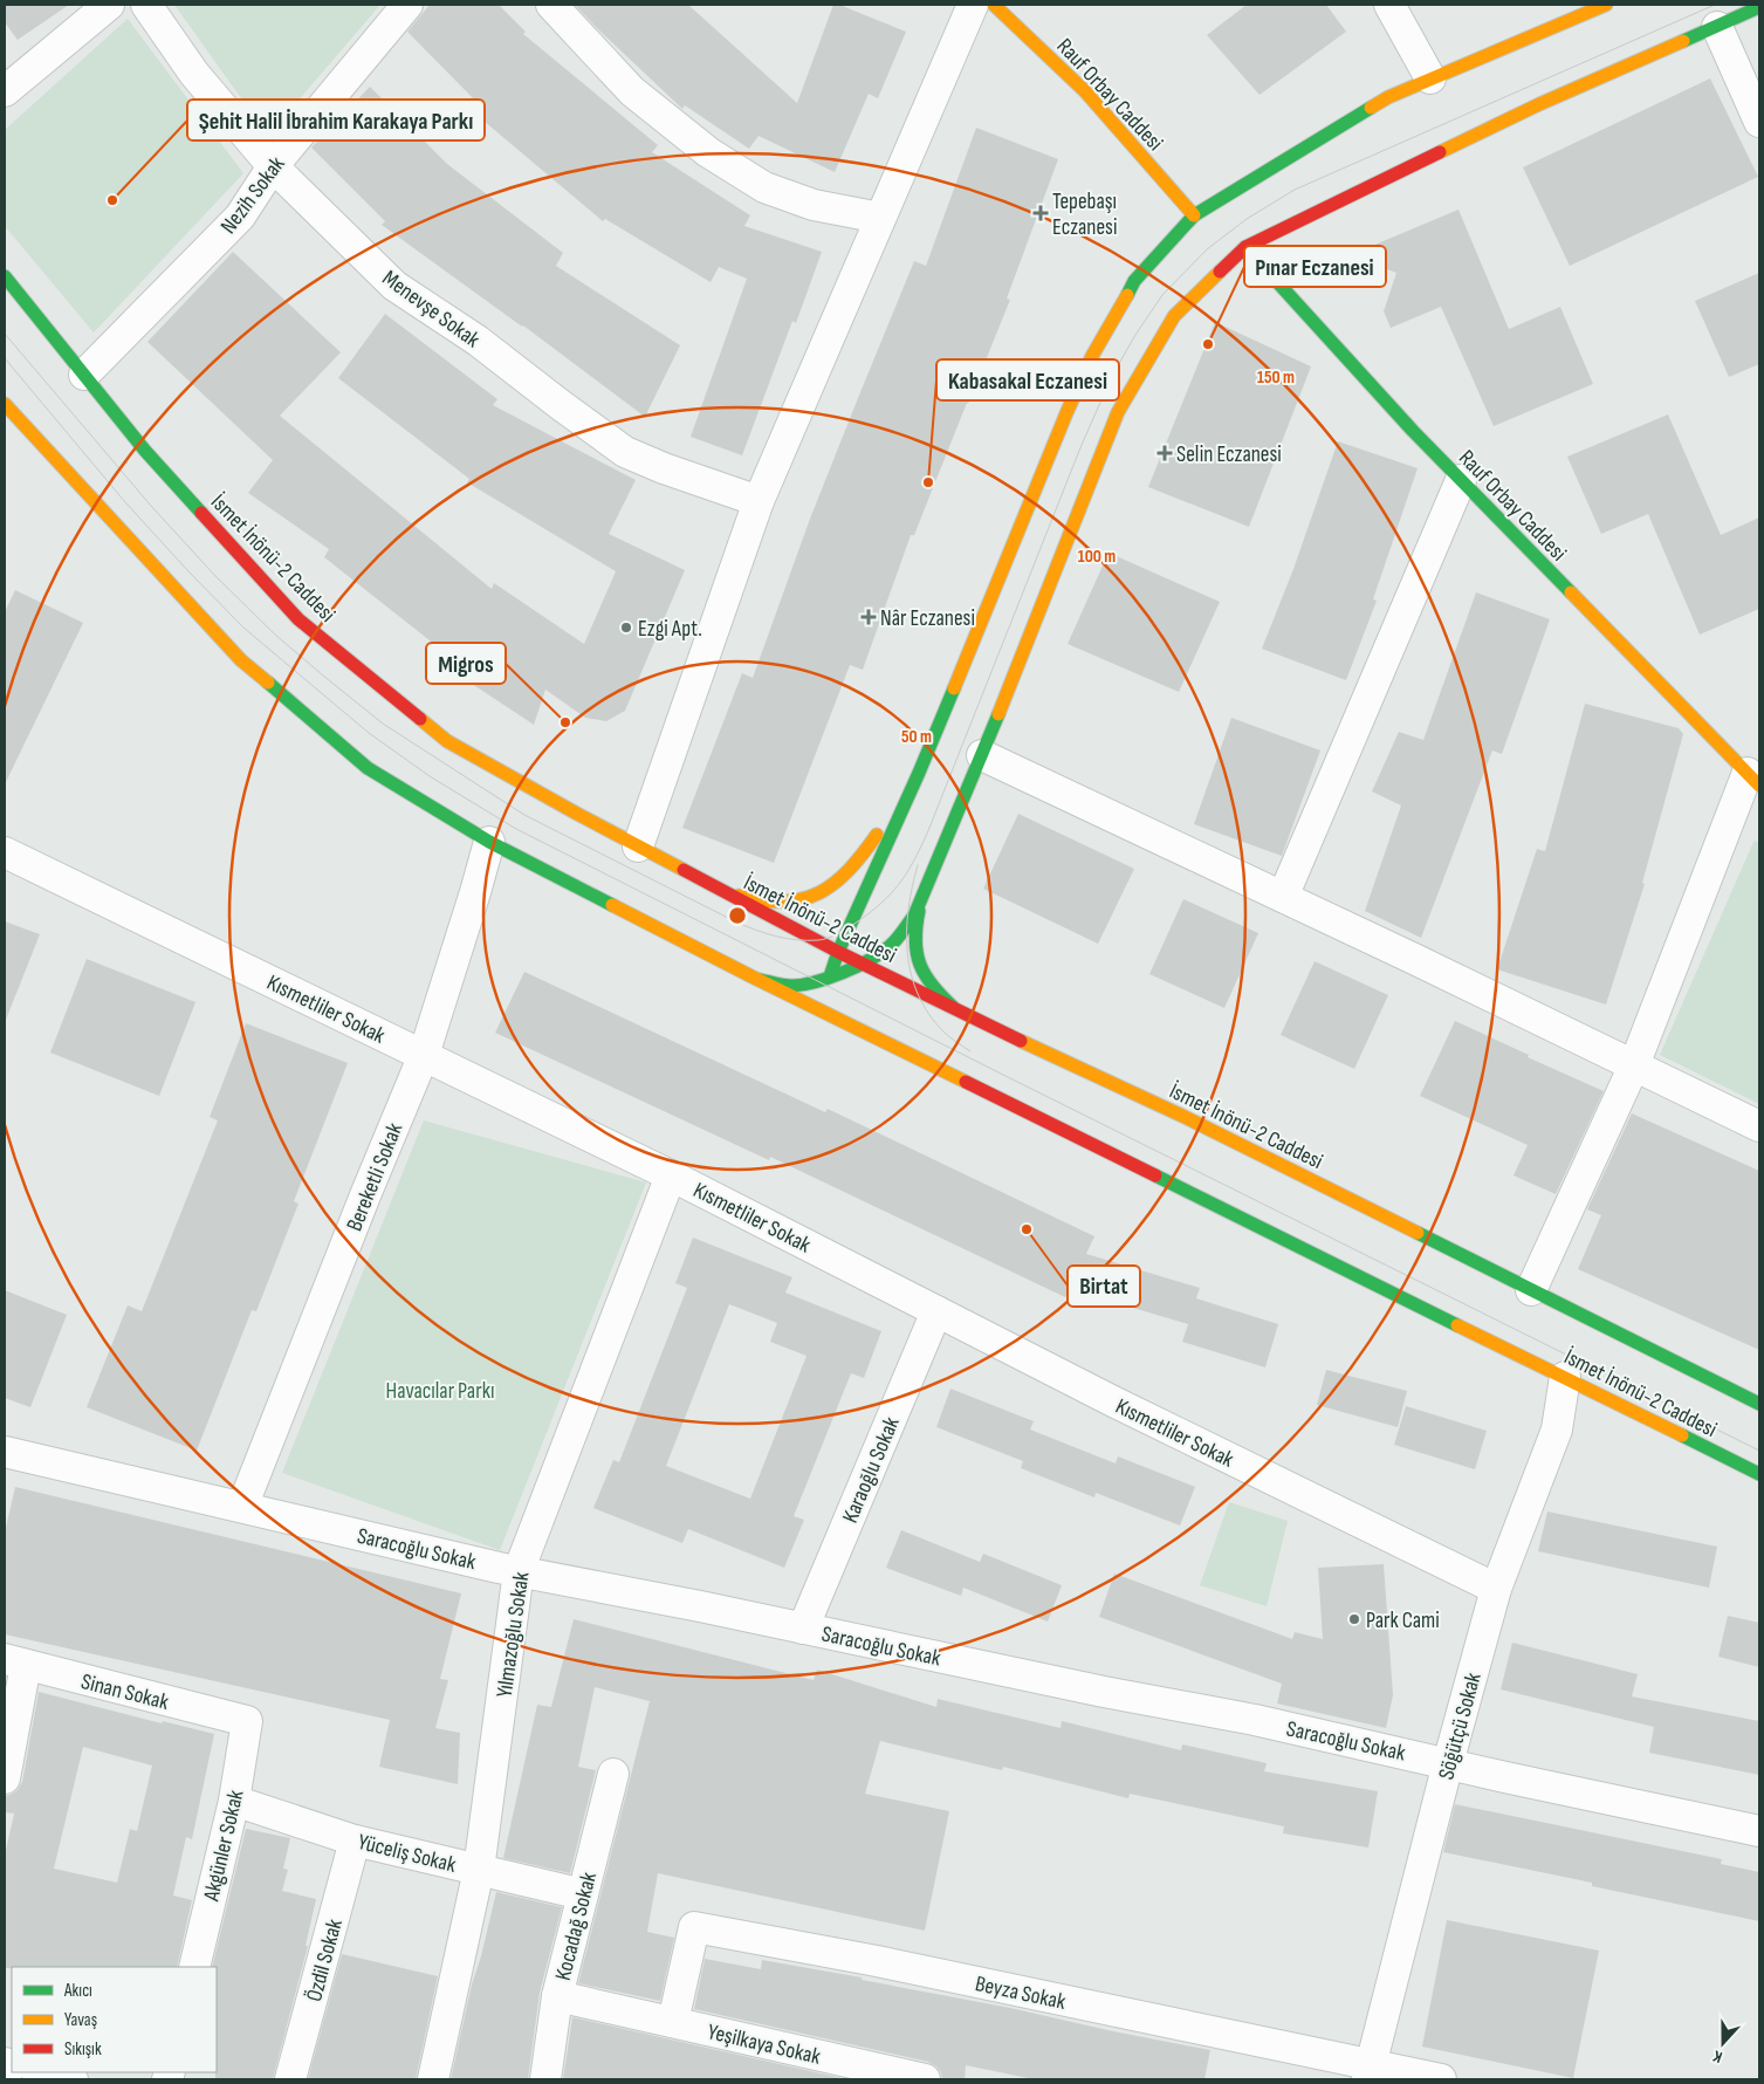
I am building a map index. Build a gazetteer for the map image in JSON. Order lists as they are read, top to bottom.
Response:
{
  "streets": {
    "street": [
      "Rauf Orbay Caddesi",
      "Nezih Sokak",
      "Menevşe Sokak",
      "İsmet İnönü-2 Caddesi",
      "Kısmetliler Sokak",
      "Bereketli Sokak",
      "Karaoğlu Sokak",
      "Saracoğlu Sokak",
      "Yılmazoğlu Sokak",
      "Sinan Sokak",
      "Söğütçü Sokak",
      "Akgünler Sokak",
      "Yüceliş Sokak",
      "Kocadağ Sokak",
      "Özdil Sokak",
      "Beyza Sokak",
      "Yeşilkaya Sokak"
    ]
  },
  "crossings": [
    ["Nezih Sokak", "Menevşe Sokak"],
    ["Nezih Sokak", "İsmet İnönü-2 Caddesi"],
    ["İsmet İnönü-2 Caddesi", "Bereketli Sokak"],
    ["İsmet İnönü-2 Caddesi", "Söğütçü Sokak"],
    ["Kısmetliler Sokak", "Bereketli Sokak"],
    ["Kısmetliler Sokak", "Karaoğlu Sokak"],
    ["Kısmetliler Sokak", "Yılmazoğlu Sokak"],
    ["Kısmetliler Sokak", "Söğütçü Sokak"],
    ["Bereketli Sokak", "Saracoğlu Sokak"],
    ["Karaoğlu Sokak", "Saracoğlu Sokak"],
    ["Saracoğlu Sokak", "Yılmazoğlu Sokak"],
    ["Saracoğlu Sokak", "Söğütçü Sokak"],
    ["Yılmazoğlu Sokak", "Yüceliş Sokak"],
    ["Sinan Sokak", "Akgünler Sokak"],
    ["Söğütçü Sokak", "Beyza Sokak"],
    ["Akgünler Sokak", "Yüceliş Sokak"],
    ["Yüceliş Sokak", "Kocadağ Sokak"],
    ["Yüceliş Sokak", "Özdil Sokak"],
    ["Kocadağ Sokak", "Yeşilkaya Sokak"],
    ["Beyza Sokak", "Yeşilkaya Sokak"]
  ],
  "parks": ["Havacılar Parkı"],
  "places": {
    "other": [
      "Şehit Halil İbrahim Karakaya Parkı",
      "Pınar Eczanesi",
      "Kabasakal Eczanesi",
      "Ezgi Apt.",
      "Migros",
      "Birtat",
      "Park Cami"
    ],
    "health": ["Tepebaşı Eczanesi", "Selin Eczanesi", "Nâr Eczanesi"]
  },
  "legend": ["Akıcı", "Yavaş", "Sıkışık"],
  "north": "bottom",
  "rings": ["150 m", "100 m", "50 m"]
}
